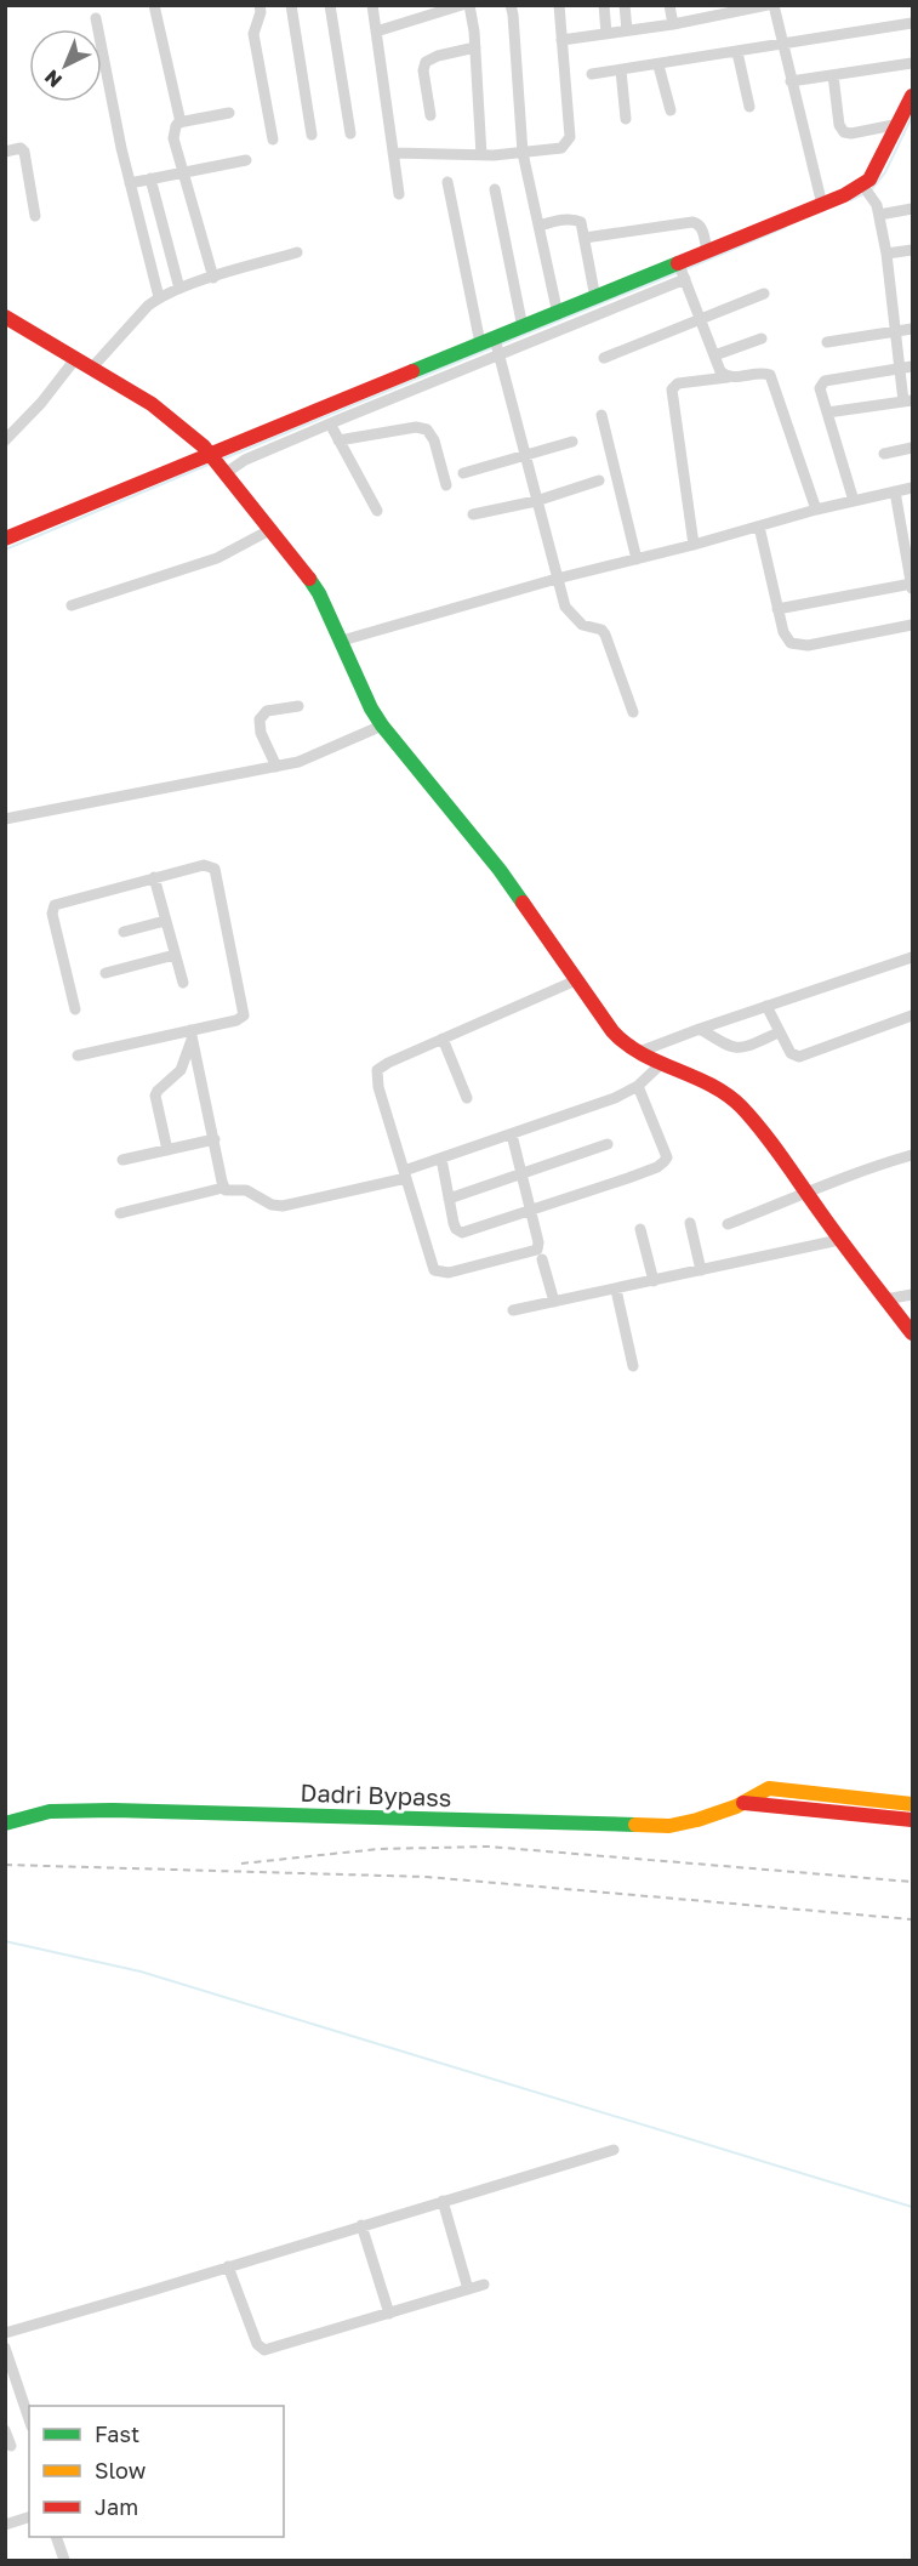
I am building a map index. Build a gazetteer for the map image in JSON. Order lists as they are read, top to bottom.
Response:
{
  "streets": {
    "street": ["Dadri Bypass"]
  },
  "legend": ["Fast", "Slow", "Jam"],
  "north": "bottom left"
}
